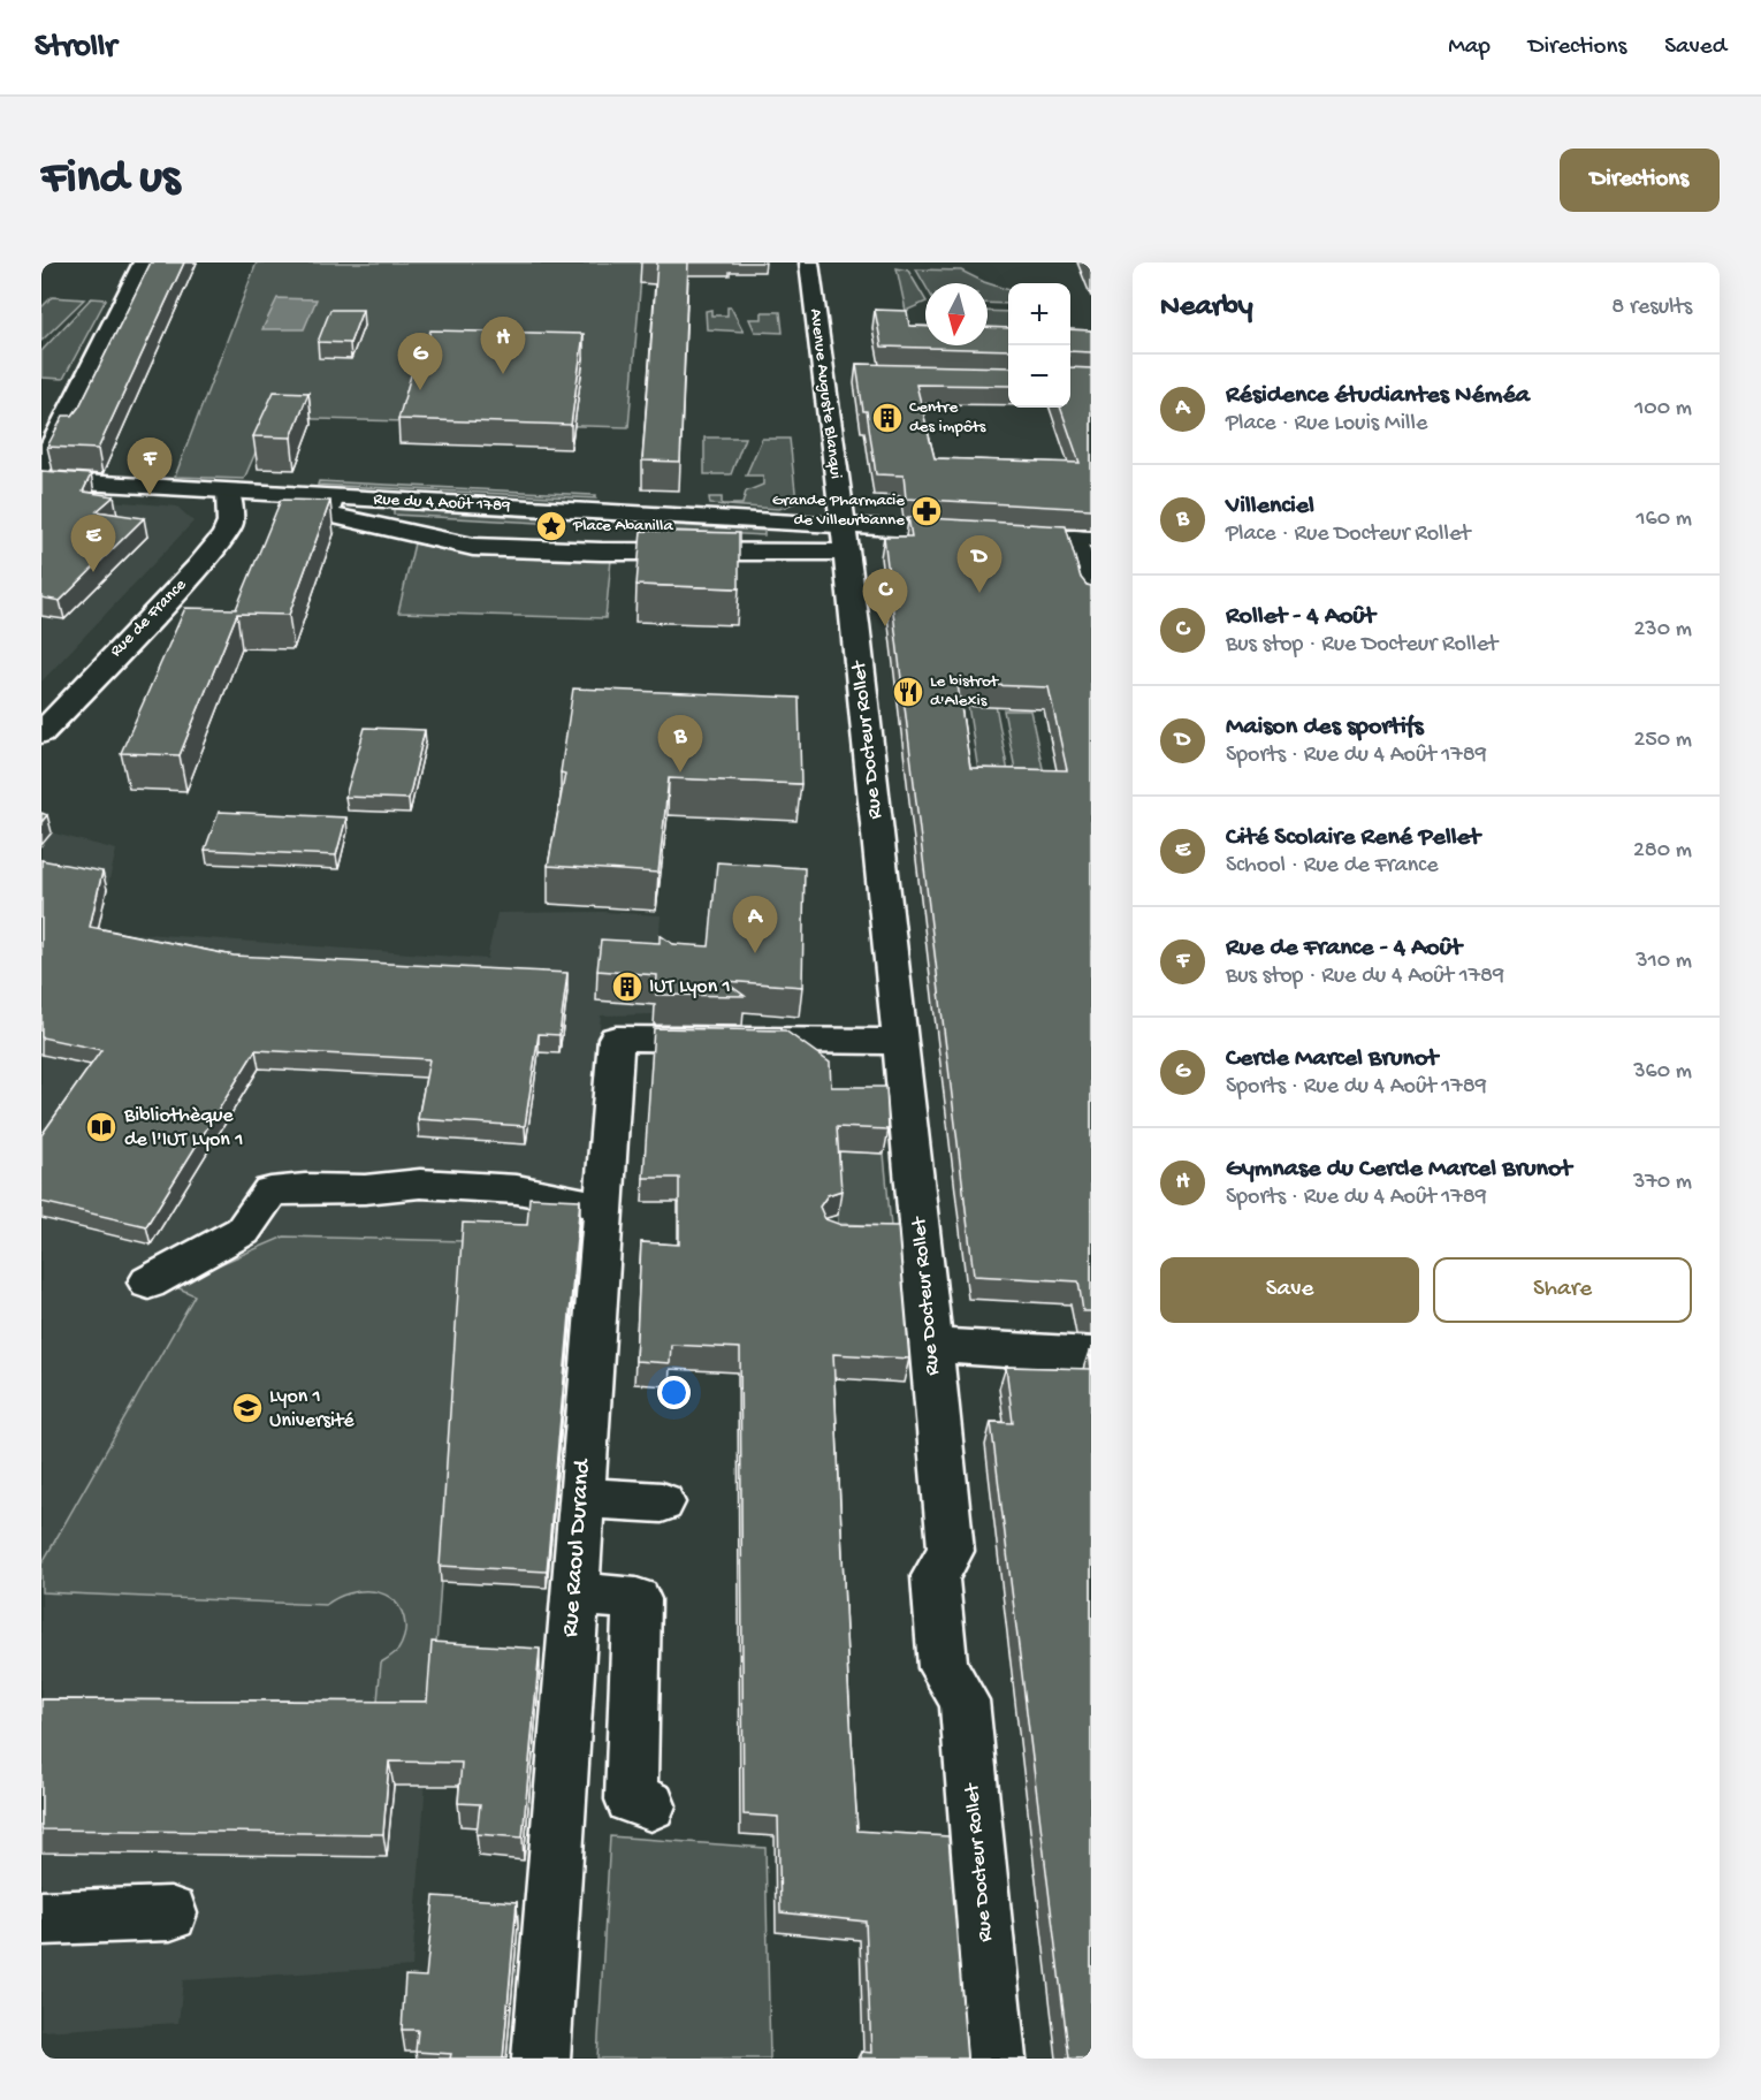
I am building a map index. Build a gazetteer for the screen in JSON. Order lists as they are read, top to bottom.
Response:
{
  "streets": {
    "street": [
      "Avenue Auguste Blanqui",
      "Rue du 4 Août 1789",
      "Rue de France",
      "Rue Docteur Rollet",
      "Rue Raoul Durand"
    ]
  },
  "crossings": [
    ["Avenue Auguste Blanqui", "Rue du 4 Août 1789"],
    ["Avenue Auguste Blanqui", "Rue Docteur Rollet"],
    ["Rue du 4 Août 1789", "Rue de France"],
    ["Rue du 4 Août 1789", "Rue Docteur Rollet"],
    ["Rue Docteur Rollet", "Rue Raoul Durand"]
  ],
  "places": {
    "building": ["Centre des impôts", "IUT Lyon 1"],
    "pharmacy": ["Grande Pharmacie de Villeurbanne"],
    "place": ["Place Abanilla"],
    "restaurant": ["Le bistrot d'Alexis"],
    "library": ["Bibliothèque de l'IUT Lyon 1"],
    "school or university": ["Lyon 1 Université"]
  },
  "north": "bottom",
  "page": {
    "header": "Strollr",
    "nav": ["Map", "Directions", "Saved"],
    "buttons": [
      "Directions",
      ["Save", "Share"]
    ],
    "title": "Find us",
    "heading": ["Nearby", "8 results"],
    "map_buttons": ["+", "−"],
    "pins": [
      "H",
      "G",
      "F",
      "E",
      "D",
      "C",
      "B",
      "A"
    ],
    "list": [
      {
        "mark": "A",
        "name": "Résidence étudiantes Néméa",
        "note": "Place · Rue Louis Mille",
        "value": "100 m"
      },
      {
        "mark": "B",
        "name": "Villenciel",
        "note": "Place · Rue Docteur Rollet",
        "value": "160 m"
      },
      {
        "mark": "C",
        "name": "Rollet - 4 Août",
        "note": "Bus stop · Rue Docteur Rollet",
        "value": "230 m"
      },
      {
        "mark": "D",
        "name": "Maison des sportifs",
        "note": "Sports · Rue du 4 Août 1789",
        "value": "250 m"
      },
      {
        "mark": "E",
        "name": "Cité Scolaire René Pellet",
        "note": "School · Rue de France",
        "value": "280 m"
      },
      {
        "mark": "F",
        "name": "Rue de France - 4 Août",
        "note": "Bus stop · Rue du 4 Août 1789",
        "value": "310 m"
      },
      {
        "mark": "G",
        "name": "Cercle Marcel Brunot",
        "note": "Sports · Rue du 4 Août 1789",
        "value": "360 m"
      },
      {
        "mark": "H",
        "name": "Gymnase du Cercle Marcel Brunot",
        "note": "Sports · Rue du 4 Août 1789",
        "value": "370 m"
      }
    ]
  }
}
